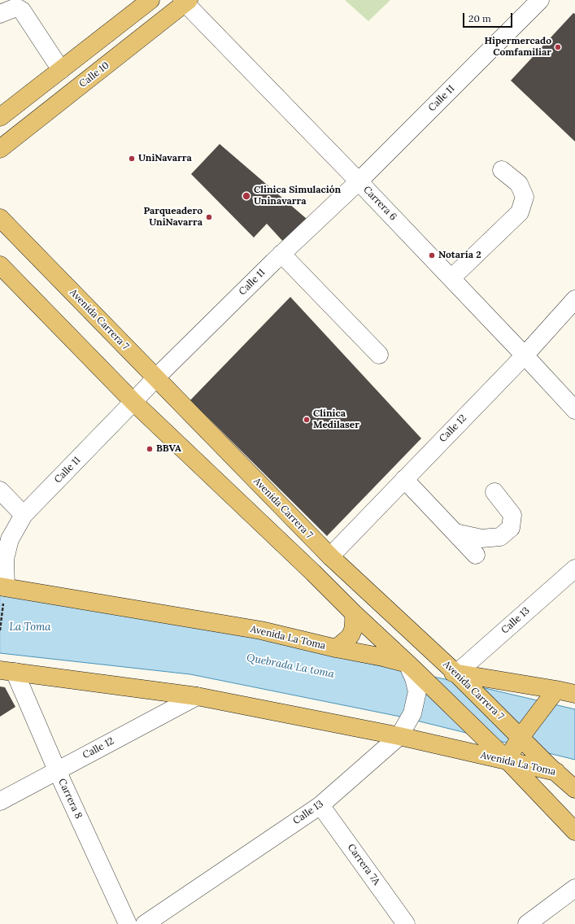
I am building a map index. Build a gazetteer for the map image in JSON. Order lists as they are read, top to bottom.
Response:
{
  "streets": {
    "main road": ["Calle 10", "Avenida Carrera 7", "Avenida La Toma"],
    "street": [
      "Calle 11",
      "Carrera 6",
      "Calle 12",
      "Calle 13",
      "Carrera 8",
      "Carrera 7A"
    ]
  },
  "crossings": [
    ["Calle 10", "Carrera 6"],
    ["Calle 11", "Carrera 6"],
    ["Calle 11", "Avenida Carrera 7"],
    ["Calle 11", "Avenida La Toma"],
    ["Carrera 6", "Calle 12"],
    ["Avenida Carrera 7", "Calle 12"],
    ["Avenida Carrera 7", "Calle 13"],
    ["Avenida Carrera 7", "Avenida La Toma"],
    ["Calle 12", "Avenida La Toma"],
    ["Calle 12", "Carrera 8"],
    ["Calle 13", "Avenida La Toma"],
    ["Calle 13", "Carrera 7A"],
    ["Avenida La Toma", "Carrera 8"]
  ],
  "water": ["La Toma", "Quebrada La toma"],
  "places": [
    "Hipermercado Comfamiliar",
    "UniNavarra",
    "Clinica Simulación Uninavarra",
    "Parqueadero UniNavarra",
    "Notaría 2",
    "Clínica Medilaser",
    "BBVA"
  ],
  "scale_bar": "20 m"
}
